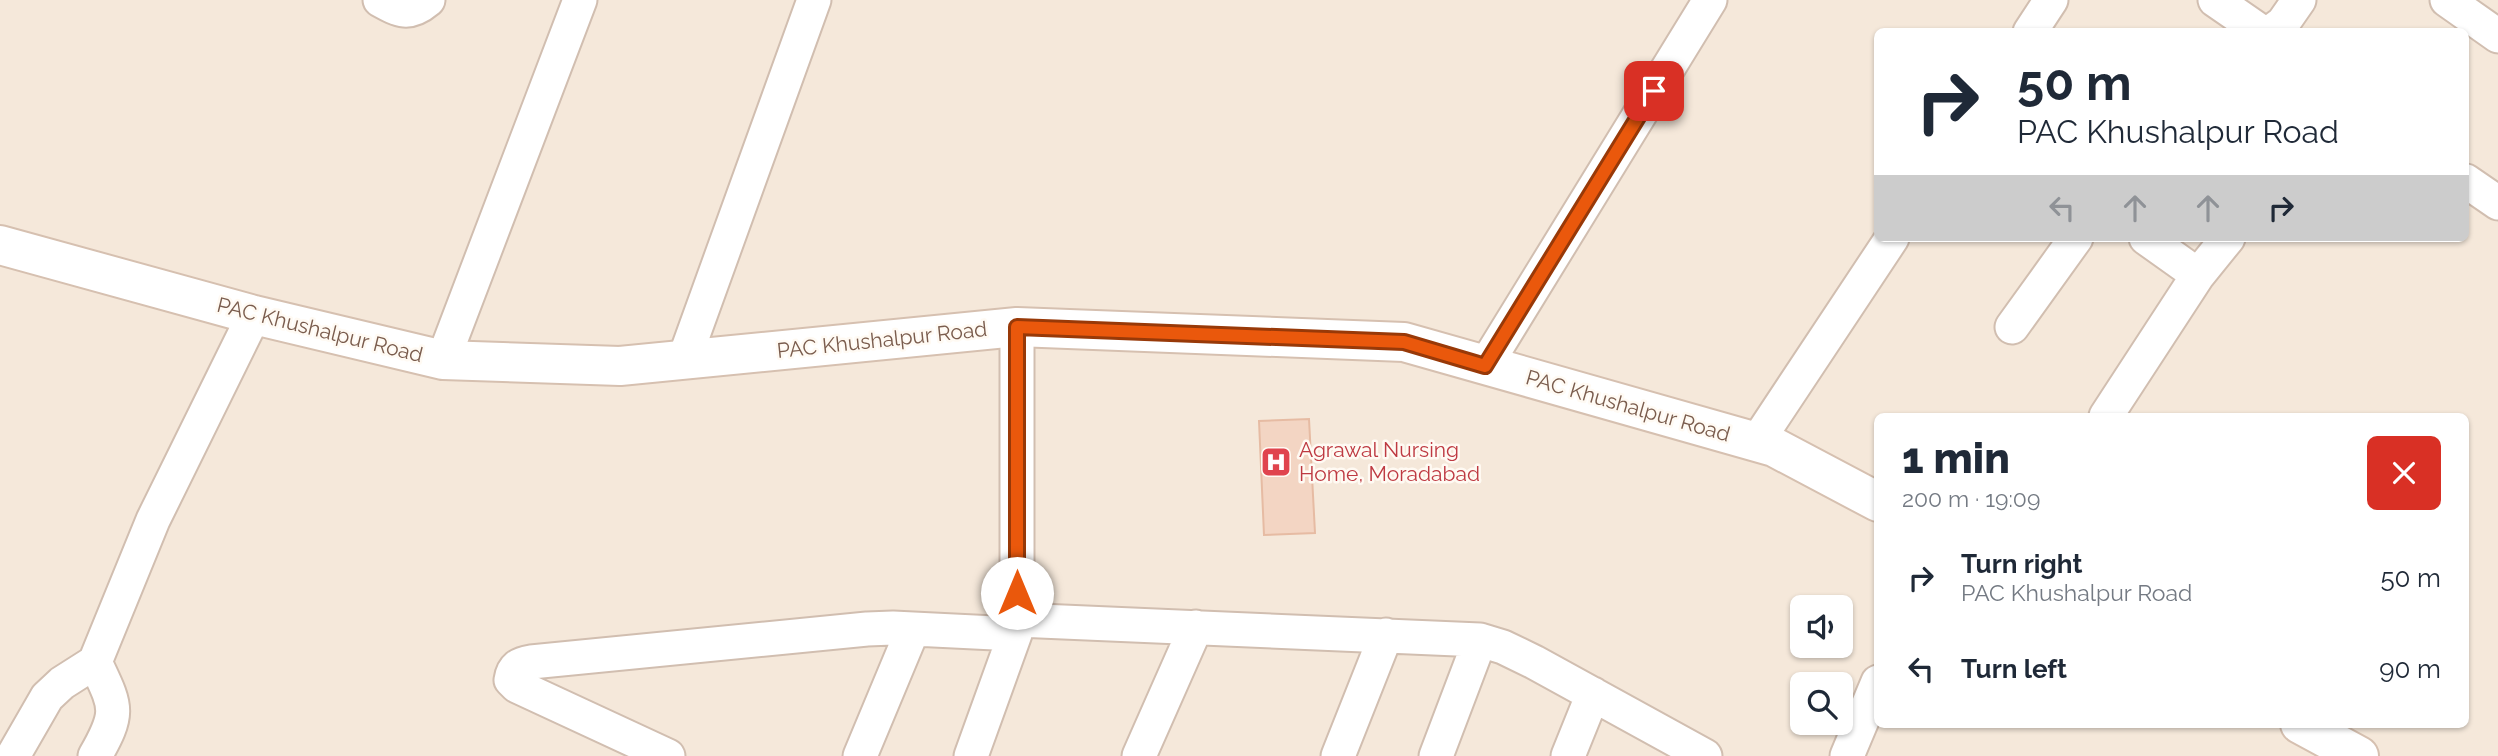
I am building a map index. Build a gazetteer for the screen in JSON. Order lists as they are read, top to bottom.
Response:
{
  "streets": {
    "main road": ["PAC Khushalpur Road"]
  },
  "places": {
    "hospital": ["Agrawal Nursing Home, Moradabad"]
  },
  "page": {
    "turn": ["50 m", "PAC Khushalpur Road"],
    "heading": ["1 min", "200 m · 19:09"],
    "list": [
      {
        "name": "Turn right",
        "note": "PAC Khushalpur Road",
        "value": "50 m"
      },
      {
        "name": "Turn left",
        "value": "90 m"
      }
    ]
  }
}
